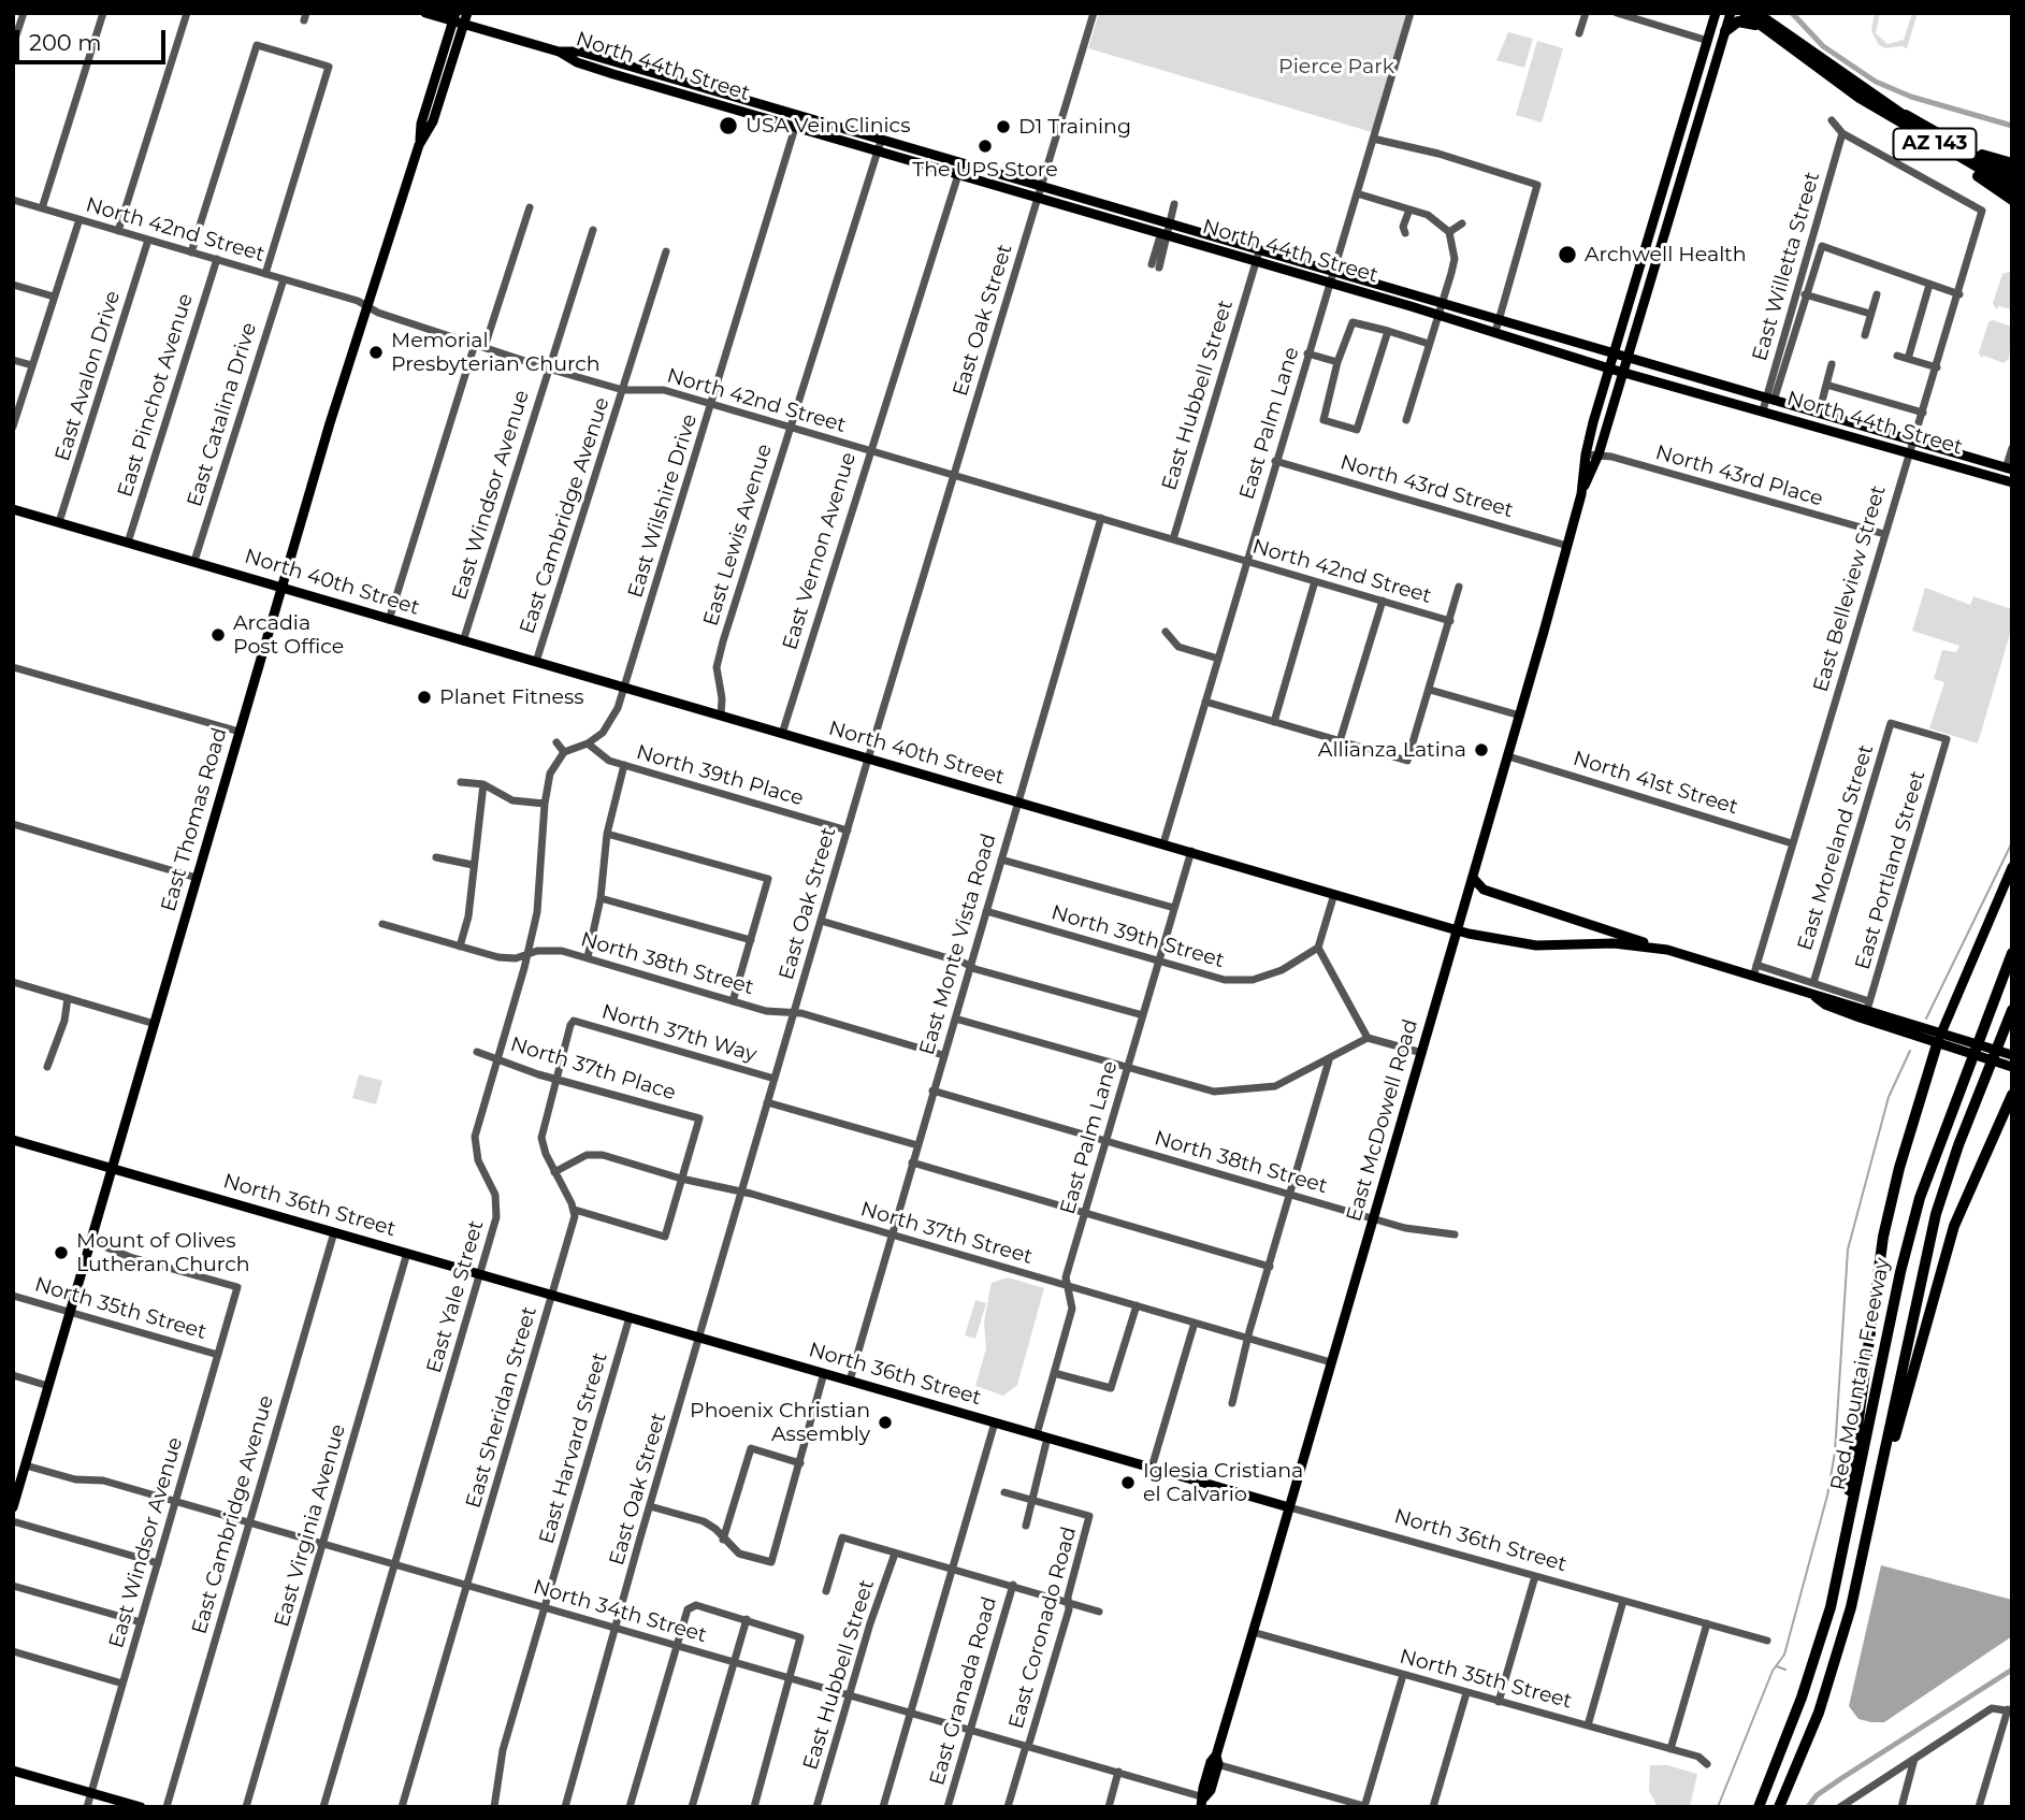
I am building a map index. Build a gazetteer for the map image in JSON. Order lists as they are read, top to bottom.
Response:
{
  "streets": {
    "highway": ["AZ 143", "Red Mountain Freeway"],
    "main road": [
      "North 44th Street",
      "North 40th Street",
      "East Thomas Road",
      "East McDowell Road",
      "North 36th Street"
    ],
    "street": [
      "North 42nd Street",
      "East Willetta Street",
      "East Oak Street",
      "East Avalon Drive",
      "East Pinchot Avenue",
      "East Hubbell Street",
      "East Catalina Drive",
      "East Palm Lane",
      "North 43rd Place",
      "North 43rd Street",
      "East Windsor Avenue",
      "East Wilshire Drive",
      "East Cambridge Avenue",
      "East Lewis Avenue",
      "East Vernon Avenue",
      "East Belleview Street",
      "North 39th Place",
      "North 41st Street",
      "East Moreland Street",
      "East Portland Street",
      "North 39th Street",
      "East Monte Vista Road",
      "North 38th Street",
      "North 37th Way",
      "North 37th Place",
      "North 37th Street",
      "East Yale Street",
      "North 35th Street",
      "East Sheridan Street",
      "East Harvard Street",
      "East Virginia Avenue",
      "North 34th Street",
      "East Coronado Road",
      "East Granada Road"
    ]
  },
  "crossings": [
    ["North 44th Street", "East Willetta Street"],
    ["North 44th Street", "East Oak Street"],
    ["North 44th Street", "East Hubbell Street"],
    ["North 44th Street", "East Palm Lane"],
    ["North 44th Street", "East Wilshire Drive"],
    ["North 44th Street", "East Lewis Avenue"],
    ["North 44th Street", "East Vernon Avenue"],
    ["North 44th Street", "East Belleview Street"],
    ["North 44th Street", "East Thomas Road"],
    ["North 44th Street", "East McDowell Road"],
    ["North 42nd Street", "East Oak Street"],
    ["North 42nd Street", "East Avalon Drive"],
    ["North 42nd Street", "East Pinchot Avenue"],
    ["North 42nd Street", "East Hubbell Street"],
    ["North 42nd Street", "East Catalina Drive"],
    ["North 42nd Street", "East Palm Lane"],
    ["North 42nd Street", "East Windsor Avenue"],
    ["North 42nd Street", "East Wilshire Drive"],
    ["North 42nd Street", "East Cambridge Avenue"],
    ["North 42nd Street", "East Lewis Avenue"],
    ["North 42nd Street", "East Vernon Avenue"],
    ["North 42nd Street", "East Thomas Road"],
    ["North 42nd Street", "East Monte Vista Road"],
    ["East Willetta Street", "East Belleview Street"],
    ["East Oak Street", "North 40th Street"],
    ["East Oak Street", "North 39th Place"],
    ["East Oak Street", "North 38th Street"],
    ["East Oak Street", "North 37th Way"],
    ["East Oak Street", "North 36th Street"],
    ["East Oak Street", "North 37th Street"],
    ["East Oak Street", "North 34th Street"],
    ["East Avalon Drive", "North 40th Street"],
    ["East Pinchot Avenue", "North 40th Street"],
    ["East Hubbell Street", "North 34th Street"],
    ["East Catalina Drive", "North 40th Street"],
    ["East Palm Lane", "North 43rd Street"],
    ["East Palm Lane", "North 40th Street"],
    ["East Palm Lane", "North 39th Street"],
    ["East Palm Lane", "North 38th Street"],
    ["East Palm Lane", "North 36th Street"],
    ["East Palm Lane", "North 37th Street"],
    ["North 43rd Place", "East Belleview Street"],
    ["North 43rd Place", "East McDowell Road"],
    ["North 43rd Street", "East McDowell Road"],
    ["East Windsor Avenue", "North 40th Street"],
    ["East Windsor Avenue", "East Thomas Road"],
    ["East Windsor Avenue", "North 35th Street"],
    ["East Windsor Avenue", "North 34th Street"],
    ["East Wilshire Drive", "North 40th Street"],
    ["East Cambridge Avenue", "North 40th Street"],
    ["East Cambridge Avenue", "North 36th Street"],
    ["East Cambridge Avenue", "North 34th Street"],
    ["East Lewis Avenue", "North 40th Street"],
    ["East Vernon Avenue", "North 40th Street"],
    ["North 40th Street", "East Belleview Street"],
    ["North 40th Street", "East Thomas Road"],
    ["North 40th Street", "East Portland Street"],
    ["North 40th Street", "East Monte Vista Road"],
    ["North 40th Street", "East McDowell Road"],
    ["East Belleview Street", "North 41st Street"],
    ["North 41st Street", "East McDowell Road"],
    ["East Thomas Road", "North 36th Street"],
    ["East Thomas Road", "North 35th Street"],
    ["East Thomas Road", "North 34th Street"],
    ["East Moreland Street", "East Portland Street"],
    ["North 39th Street", "East Monte Vista Road"],
    ["East Monte Vista Road", "North 38th Street"],
    ["East Monte Vista Road", "North 36th Street"],
    ["East Monte Vista Road", "North 37th Street"],
    ["North 38th Street", "East McDowell Road"],
    ["North 38th Street", "East Yale Street"],
    ["North 37th Way", "North 37th Place"],
    ["North 37th Place", "North 37th Street"],
    ["North 37th Place", "East Yale Street"],
    ["East McDowell Road", "North 36th Street"],
    ["East McDowell Road", "North 37th Street"],
    ["East McDowell Road", "North 35th Street"],
    ["East McDowell Road", "North 34th Street"],
    ["North 36th Street", "East Yale Street"],
    ["North 36th Street", "East Sheridan Street"],
    ["North 36th Street", "East Harvard Street"],
    ["North 36th Street", "East Virginia Avenue"],
    ["East Yale Street", "North 34th Street"],
    ["East Sheridan Street", "North 34th Street"],
    ["East Harvard Street", "North 34th Street"],
    ["East Virginia Avenue", "North 34th Street"],
    ["North 34th Street", "East Coronado Road"],
    ["North 34th Street", "East Granada Road"]
  ],
  "parks": ["Pierce Park"],
  "places": [
    "USA Vein Clinics",
    "D1 Training",
    "The UPS Store",
    "Archwell Health",
    "Memorial Presbyterian Church",
    "Arcadia Post Office",
    "Planet Fitness",
    "Allianza Latina",
    "Mount of Olives Lutheran Church",
    "Phoenix Christian Assembly",
    "Iglesia Cristiana el Calvario"
  ],
  "scale_bar": "200 m"
}
